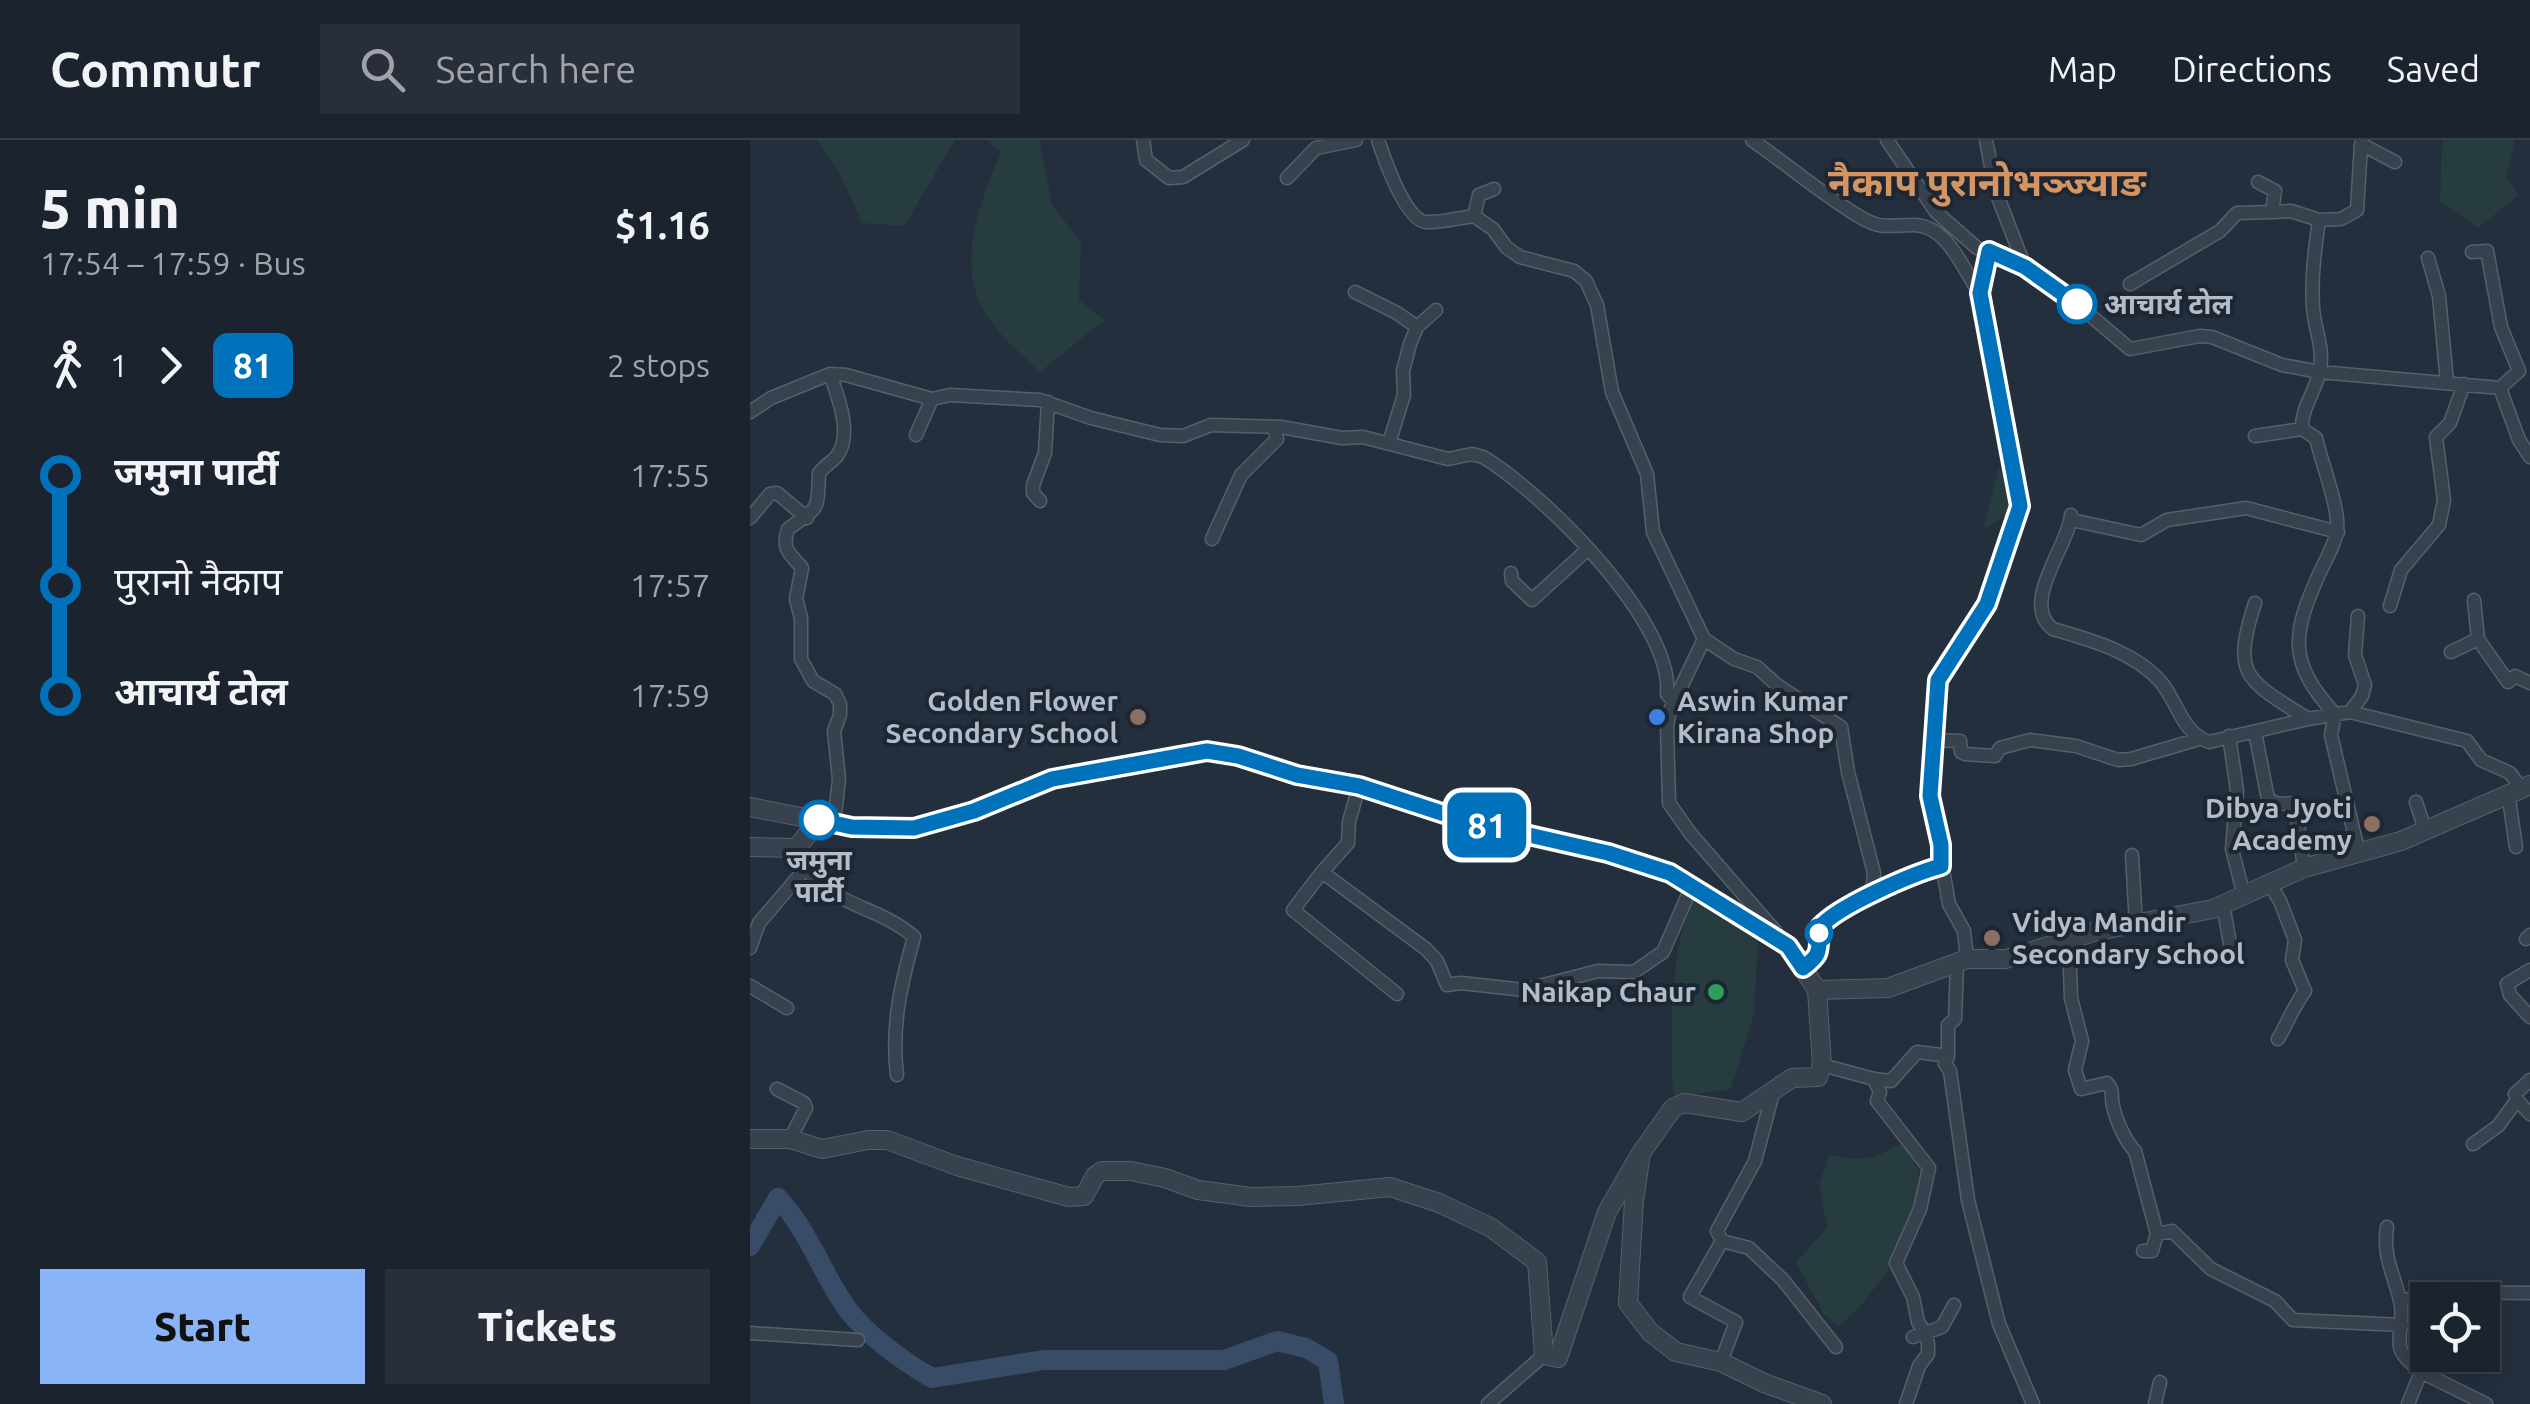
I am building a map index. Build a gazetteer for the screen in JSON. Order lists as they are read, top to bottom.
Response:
{
  "districts": ["नैकाप पुरानोभञ्ज्याङ"],
  "places": [
    "आचार्य टोल",
    "Golden Flower Secondary School",
    "Aswin Kumar Kirana Shop",
    "जमुना पार्टी",
    "Dibya Jyoti Academy",
    "Vidya Mandir Secondary School",
    "Naikap Chaur"
  ],
  "lines": ["bus line 81"],
  "page": {
    "header": "Commutr",
    "search": "Search here",
    "nav": ["Map", "Directions", "Saved"],
    "heading": ["5 min", "17:54 – 17:59 · Bus", "$1.16"],
    "on_map": "81",
    "legs": ["1", "81", "2 stops"],
    "list": [
      {
        "name": "जमुना पार्टी",
        "value": "17:55"
      },
      {
        "name": "पुरानो नैकाप",
        "value": "17:57"
      },
      {
        "name": "आचार्य टोल",
        "value": "17:59"
      }
    ],
    "buttons": ["Start", "Tickets"]
  }
}
